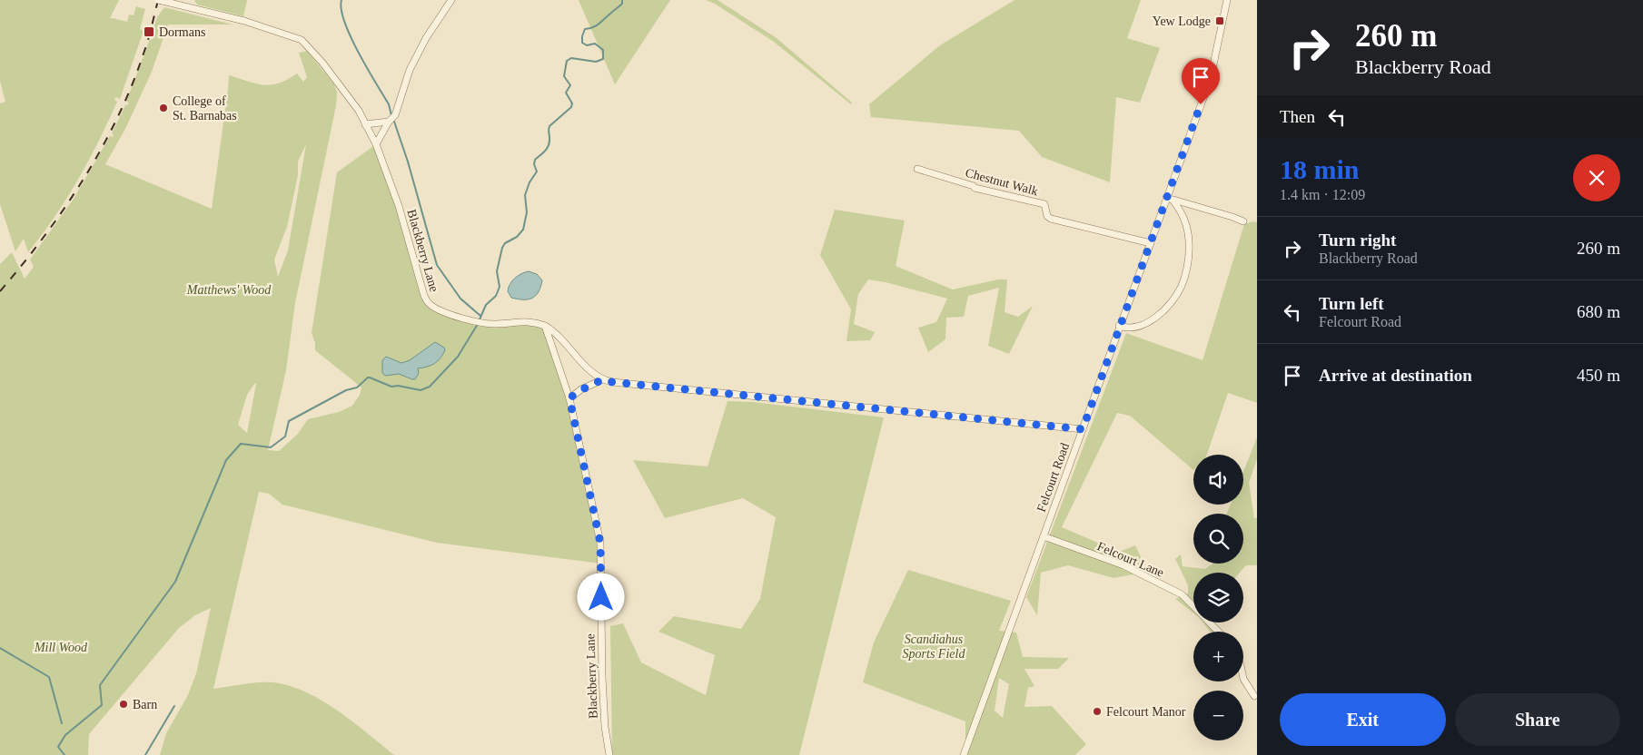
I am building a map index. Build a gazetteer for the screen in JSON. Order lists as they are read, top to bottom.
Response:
{
  "streets": {
    "street": [
      "Chestnut Walk",
      "Blackberry Lane",
      "Felcourt Road",
      "Felcourt Lane"
    ]
  },
  "crossings": [
    ["Chestnut Walk", "Felcourt Road"],
    ["Felcourt Road", "Felcourt Lane"]
  ],
  "parks": ["Matthews' Wood", "Scandiahus Sports Field", "Mill Wood"],
  "places": {
    "transit": ["Yew Lodge", "Dormans"],
    "other": ["College of St. Barnabas", "Barn", "Felcourt Manor"]
  },
  "page": {
    "turn": ["260 m", "Blackberry Road"],
    "then": "Then",
    "heading": ["18 min", "1.4 km · 12:09"],
    "list": [
      {
        "name": "Turn right",
        "note": "Blackberry Road",
        "value": "260 m"
      },
      {
        "name": "Turn left",
        "note": "Felcourt Road",
        "value": "680 m"
      },
      {
        "name": "Arrive at destination",
        "value": "450 m"
      }
    ],
    "map_buttons": ["+", "−"],
    "buttons": ["Exit", "Share"]
  }
}
